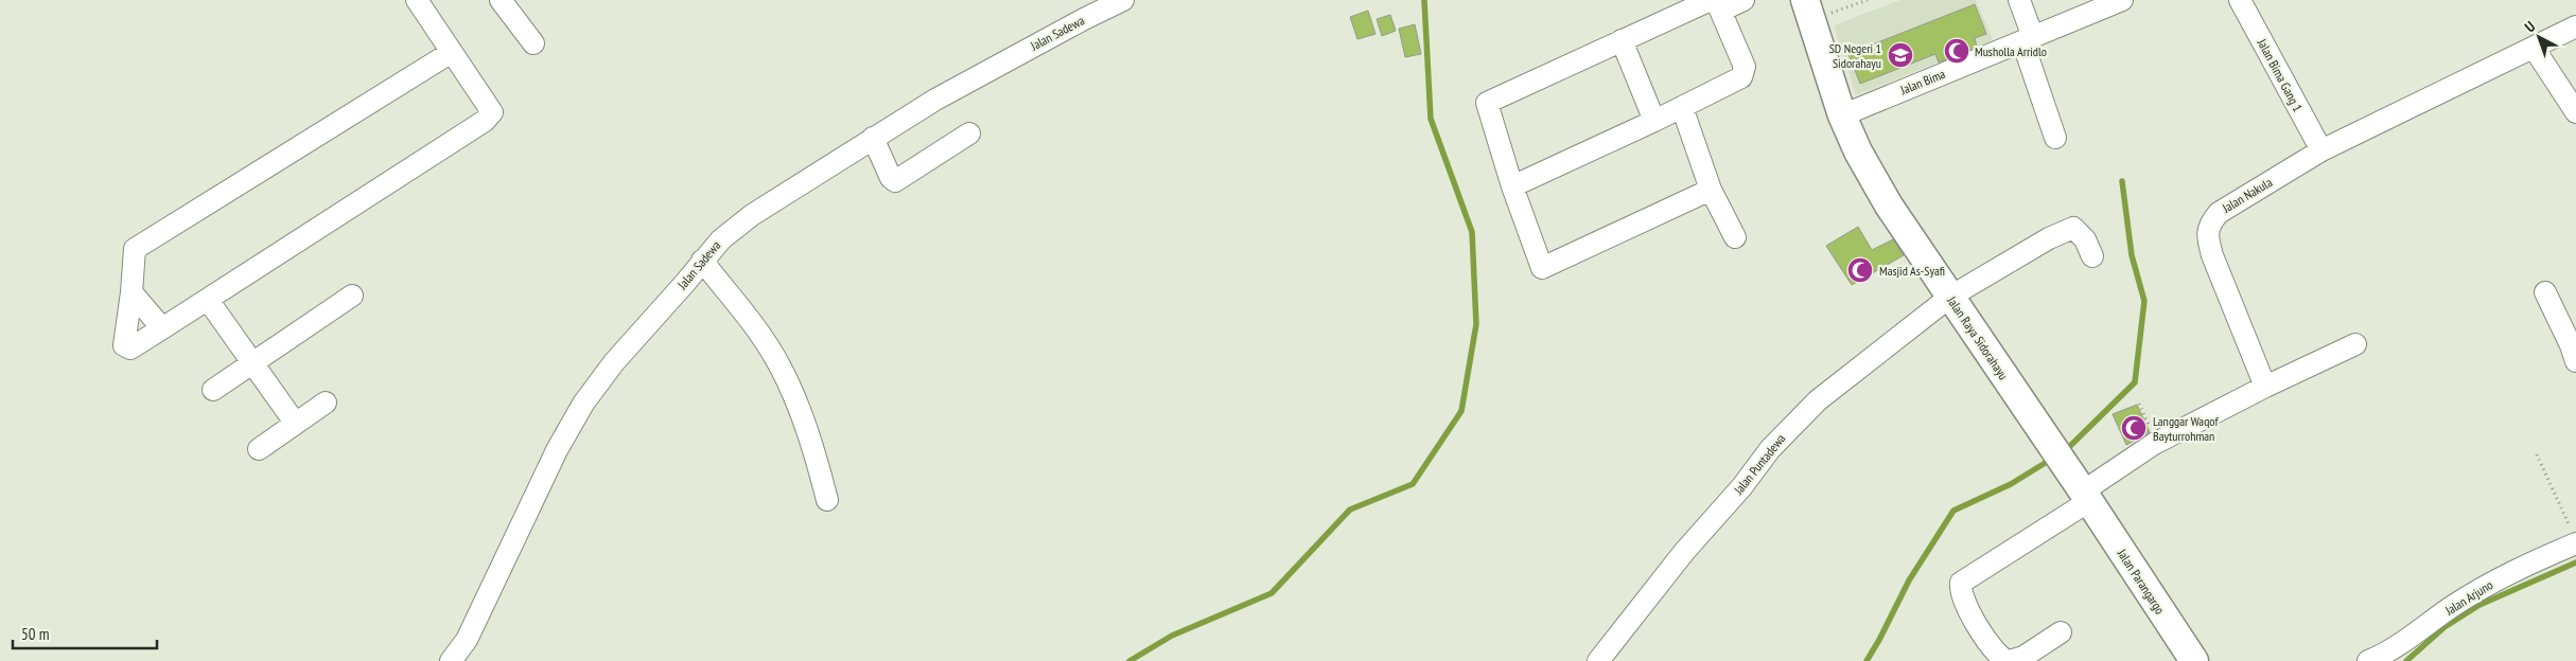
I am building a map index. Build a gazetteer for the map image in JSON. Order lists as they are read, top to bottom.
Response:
{
  "streets": {
    "main road": ["Jalan Raya Sidorahayu", "Jalan Parangargo"],
    "street": [
      "Jalan Sadewa",
      "Jalan Bima Gang 1",
      "Jalan Bima",
      "Jalan Nakula",
      "Jalan Puntadewa",
      "Jalan Arjuno"
    ]
  },
  "crossings": [
    ["Jalan Bima Gang 1", "Jalan Nakula"],
    ["Jalan Bima", "Jalan Raya Sidorahayu"],
    ["Jalan Raya Sidorahayu", "Jalan Puntadewa"],
    ["Jalan Raya Sidorahayu", "Jalan Parangargo"]
  ],
  "places": {
    "mosque": ["Musholla Arridlo", "Masjid As-Syafi", "Langgar Waqof Bayturrohman"],
    "school or university": ["SD Negeri 1 Sidorahayu"]
  },
  "scale_bar": "50 m",
  "north": "top left"
}
